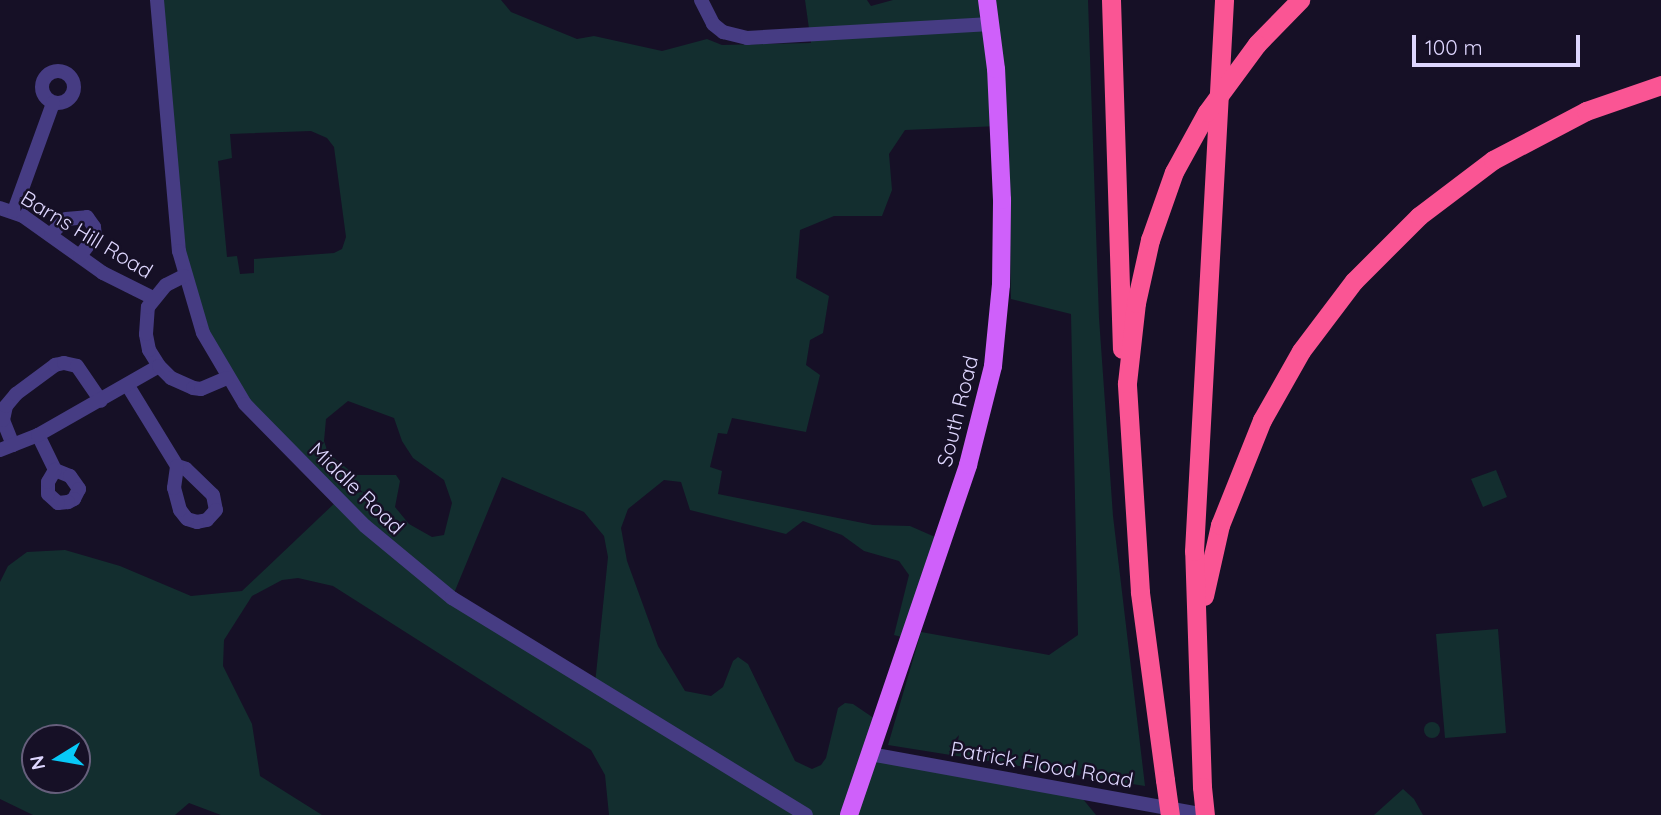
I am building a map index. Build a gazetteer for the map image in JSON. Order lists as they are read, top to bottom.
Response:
{
  "streets": {
    "main road": ["South Road"],
    "street": ["Barns Hill Road", "Middle Road", "Patrick Flood Road"]
  },
  "crossings": [
    ["South Road", "Patrick Flood Road"]
  ],
  "scale_bar": "100 m",
  "north": "left"
}
